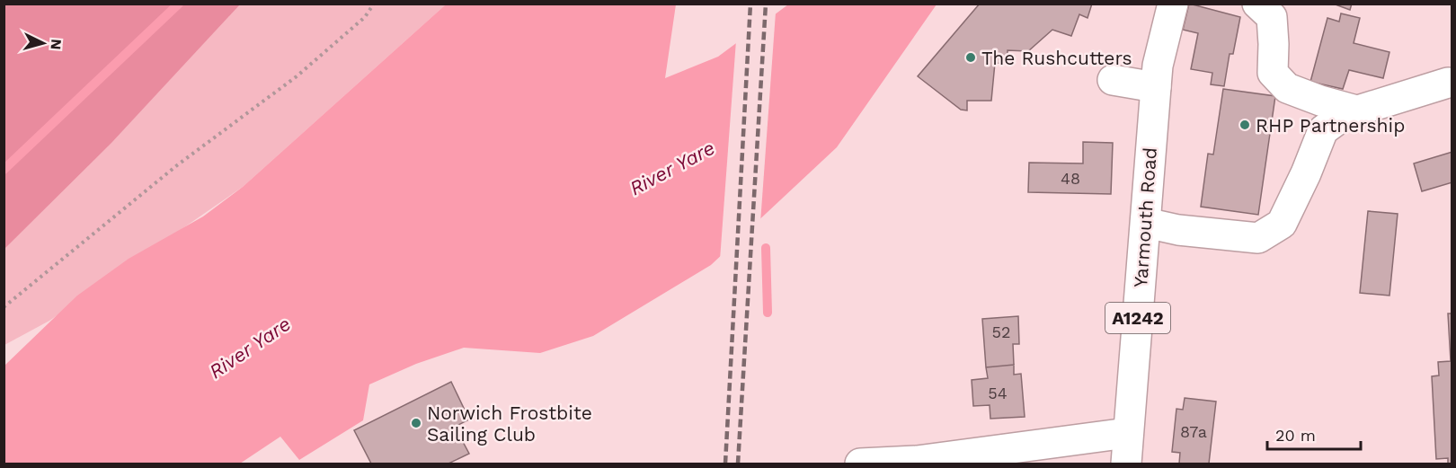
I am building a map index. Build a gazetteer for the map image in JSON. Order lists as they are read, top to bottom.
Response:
{
  "streets": {
    "main road": ["Yarmouth Road", "A1242"]
  },
  "water": ["River Yare"],
  "places": ["The Rushcutters", "RHP Partnership", "Norwich Frostbite Sailing Club"],
  "house_numbers": [
    "48",
    "52",
    "54",
    "87a"
  ],
  "scale_bar": "20 m",
  "north": "right"
}
